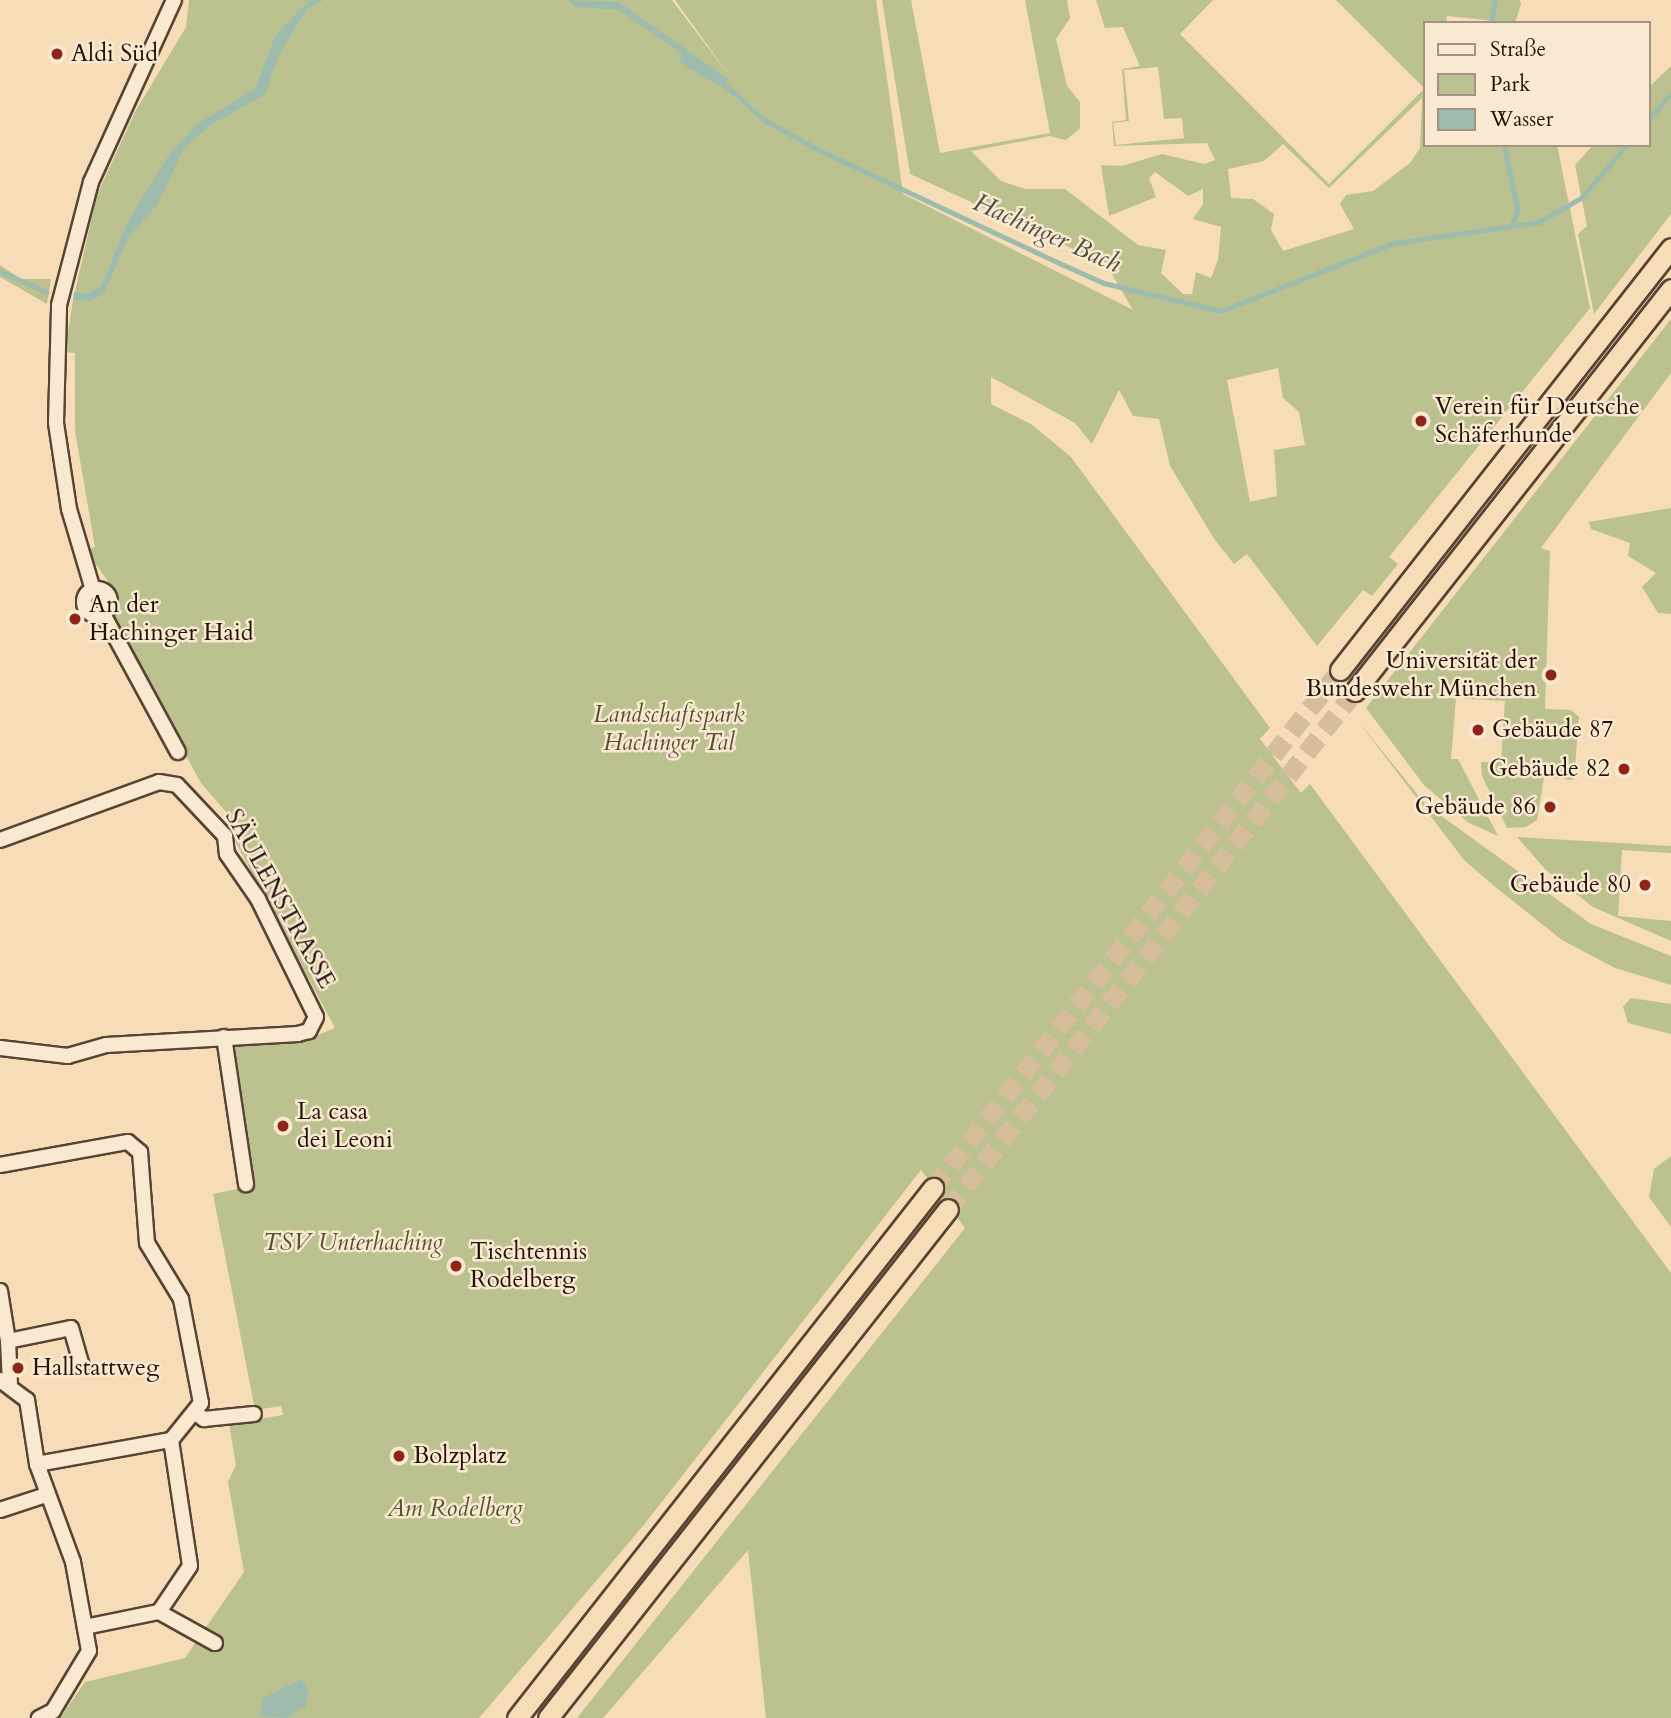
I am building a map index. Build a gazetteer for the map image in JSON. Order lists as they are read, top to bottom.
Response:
{
  "streets": {
    "street": ["SÄULENSTRASSE"]
  },
  "water": ["Hachinger Bach"],
  "parks": ["Landschaftspark Hachinger Tal", "TSV Unterhaching", "Am Rodelberg"],
  "places": [
    "Aldi Süd",
    "Verein für Deutsche Schäferhunde",
    "An der Hachinger Haid",
    "Universität der Bundeswehr München",
    "Gebäude 87",
    "Gebäude 82",
    "Gebäude 86",
    "Gebäude 80",
    "La casa dei Leoni",
    "Tischtennis Rodelberg",
    "Hallstattweg",
    "Bolzplatz"
  ],
  "legend": ["Straße", "Park", "Wasser"]
}
